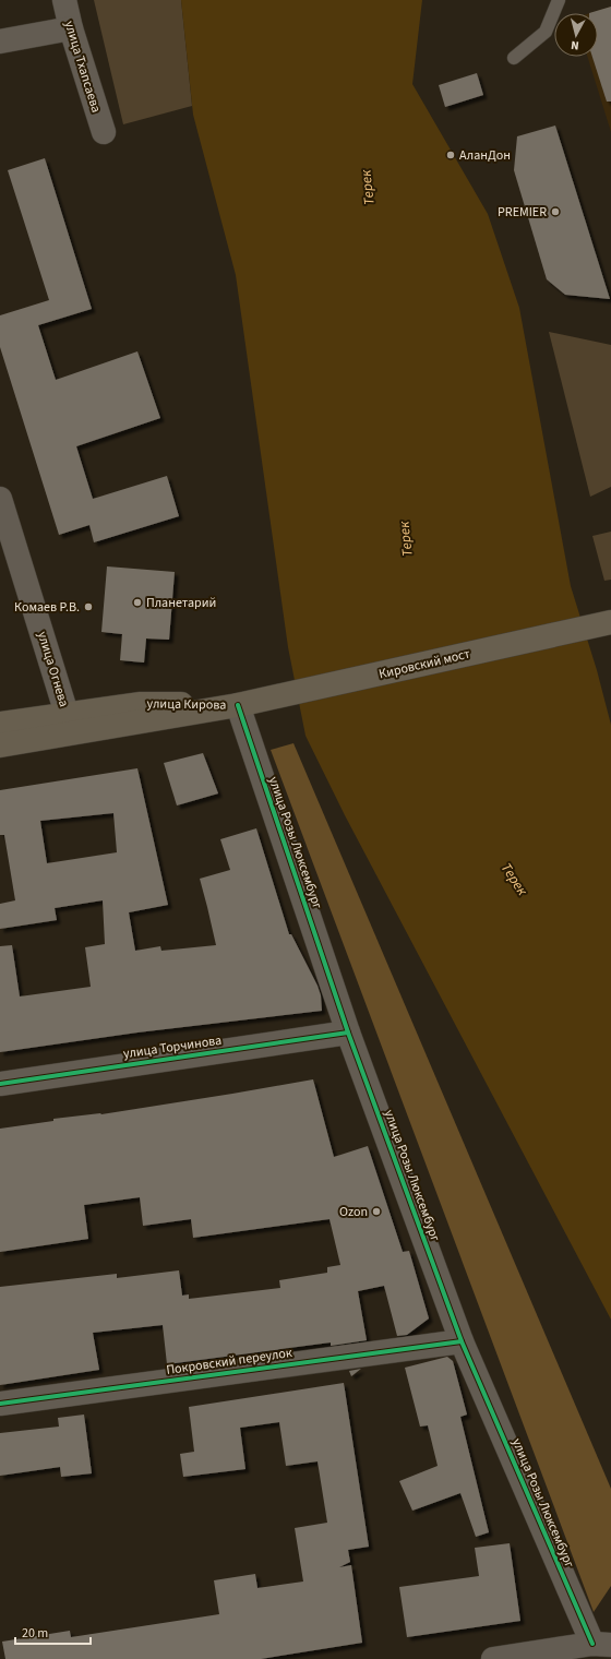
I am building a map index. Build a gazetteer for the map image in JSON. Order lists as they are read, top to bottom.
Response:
{
  "streets": {
    "main road": ["Кировский мост", "улица Кирова"],
    "street": [
      "улица Тхапсаева",
      "улица Огнева",
      "улица Розы Люксембург",
      "улица Торчинова",
      "Покровский переулок"
    ]
  },
  "crossings": [
    ["Кировский мост", "улица Кирова"],
    ["Кировский мост", "улица Розы Люксембург"],
    ["улица Огнева", "улица Кирова"],
    ["улица Кирова", "улица Розы Люксембург"],
    ["улица Розы Люксембург", "улица Торчинова"],
    ["улица Розы Люксембург", "Покровский переулок"]
  ],
  "water": ["Терек"],
  "places": [
    "АланДон",
    "PREMIER",
    "Планетарий",
    "Комаев Р.В.",
    "Ozon"
  ],
  "scale_bar": "20 m",
  "north": "bottom"
}
